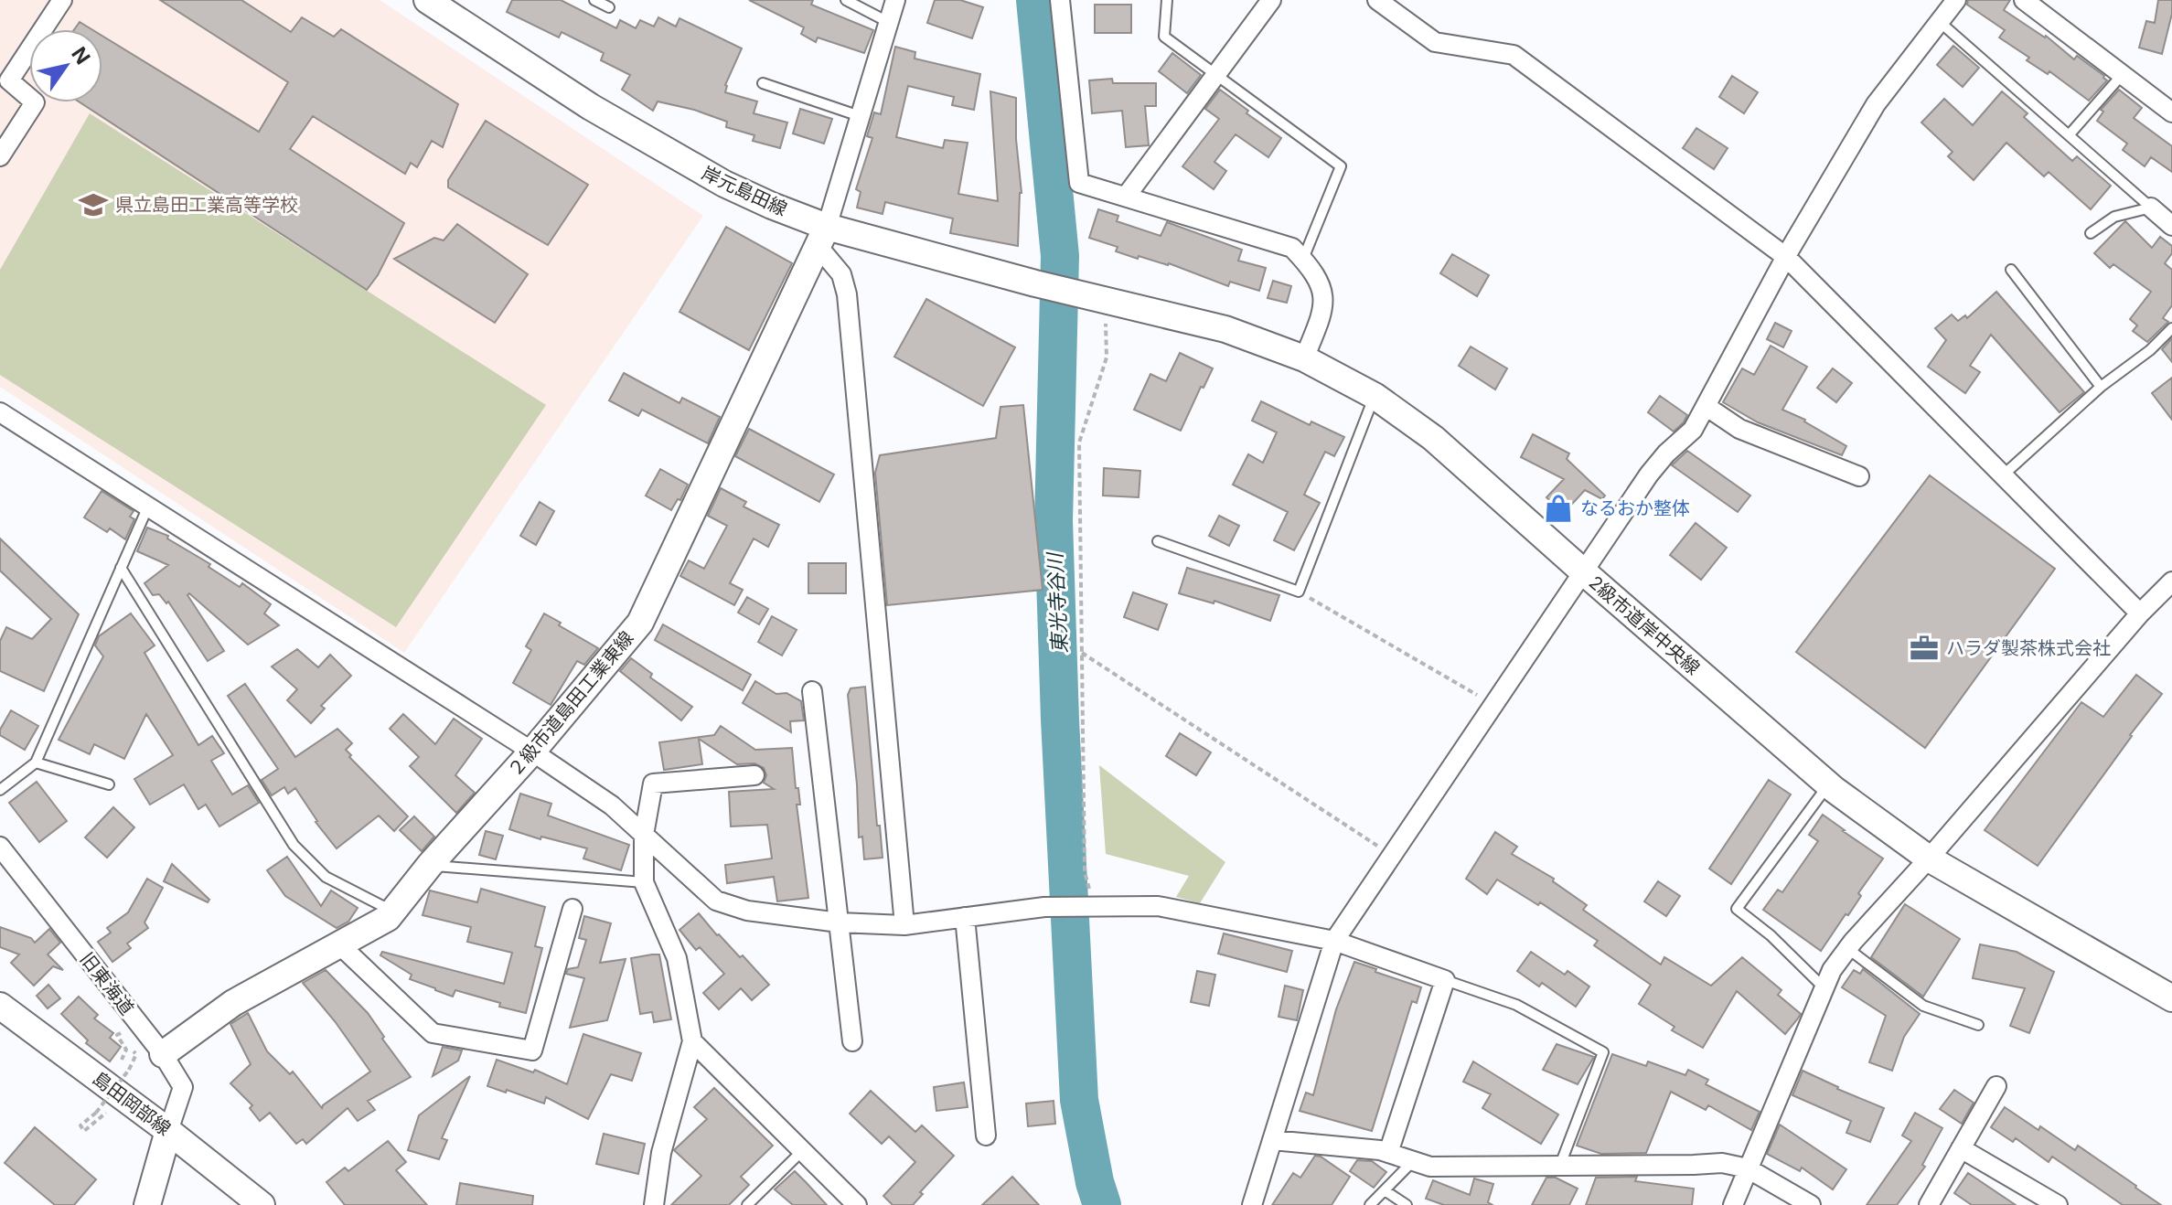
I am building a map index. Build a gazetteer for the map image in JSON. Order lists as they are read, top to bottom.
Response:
{
  "streets": {
    "street": [
      "岸元島田線",
      "2級市道岸中央線",
      "２級市道島田工業東線",
      "旧東海道",
      "島田岡部線"
    ]
  },
  "crossings": [
    ["岸元島田線", "2級市道岸中央線"],
    ["岸元島田線", "２級市道島田工業東線"],
    ["２級市道島田工業東線", "旧東海道"],
    ["旧東海道", "島田岡部線"]
  ],
  "water": ["東光寺谷川"],
  "places": {
    "school or university": ["県立島田工業高等学校"],
    "shop": ["なるおか整体"],
    "office": ["ハラダ製茶株式会社"]
  },
  "north": "top right"
}
